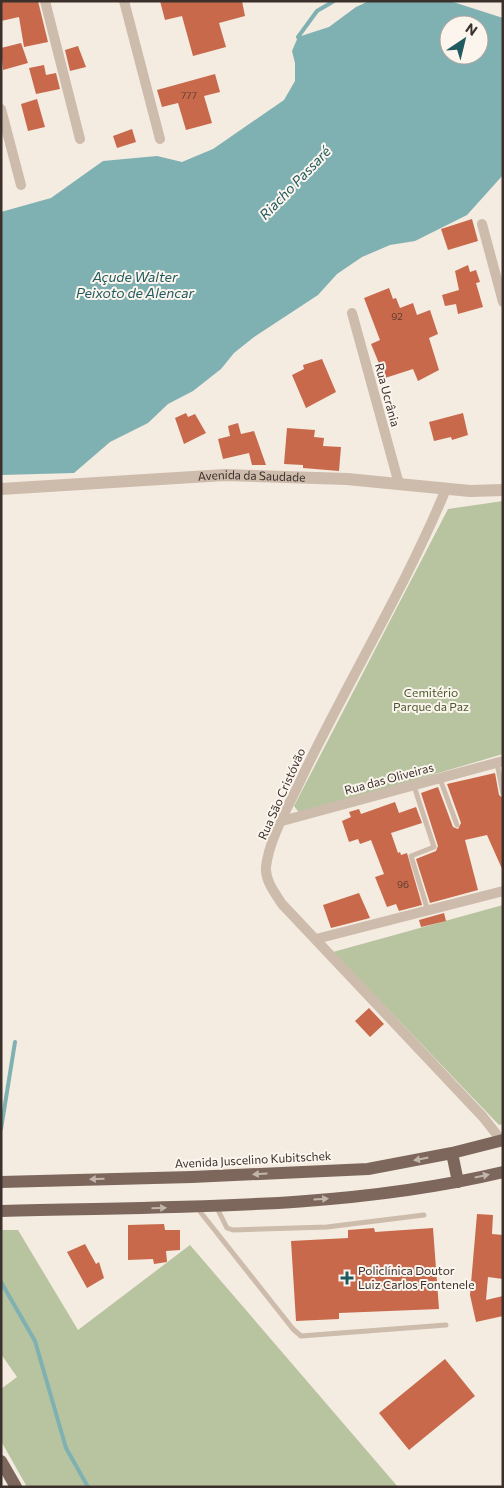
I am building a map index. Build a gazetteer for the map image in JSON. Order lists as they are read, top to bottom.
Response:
{
  "streets": {
    "main road": ["Avenida Juscelino Kubitschek"],
    "street": [
      "Rua Ucrânia",
      "Avenida da Saudade",
      "Rua das Oliveiras",
      "Rua São Cristóvão"
    ]
  },
  "crossings": [
    ["Rua Ucrânia", "Avenida da Saudade"],
    ["Avenida da Saudade", "Rua São Cristóvão"],
    ["Rua das Oliveiras", "Rua São Cristóvão"],
    ["Rua São Cristóvão", "Avenida Juscelino Kubitschek"]
  ],
  "water": ["Riacho Passaré", "Açude Walter Peixoto de Alencar"],
  "parks": ["Cemitério Parque da Paz"],
  "places": {
    "health": ["Policlínica Doutor Luiz Carlos Fontenele"]
  },
  "house_numbers": ["777", "92", "96"],
  "north": "top right"
}
